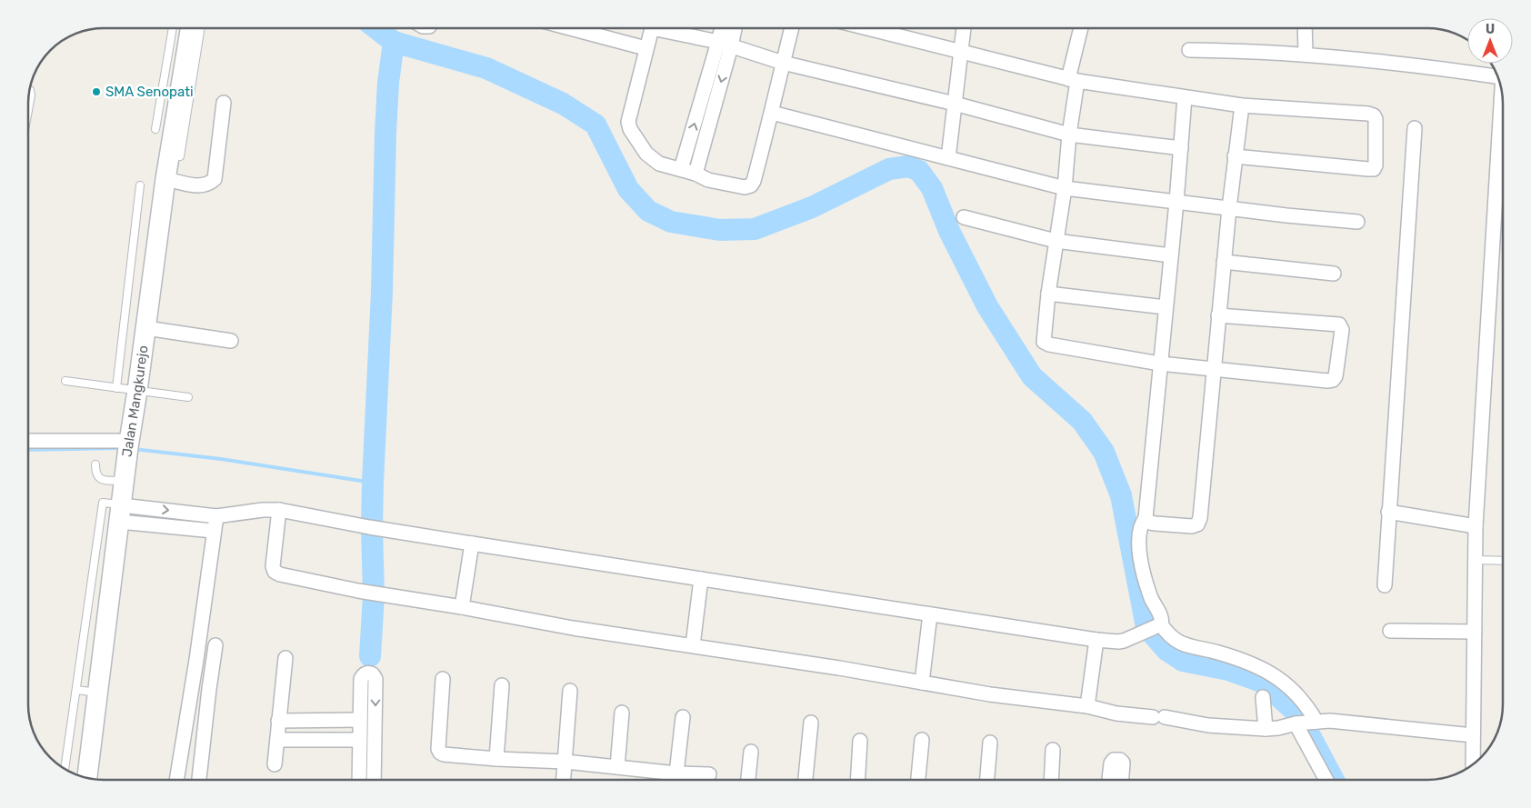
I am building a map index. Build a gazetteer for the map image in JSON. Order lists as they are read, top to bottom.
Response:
{
  "streets": {
    "street": ["Jalan Mangkurejo"]
  },
  "places": ["SMA Senopati"],
  "north": "top"
}
